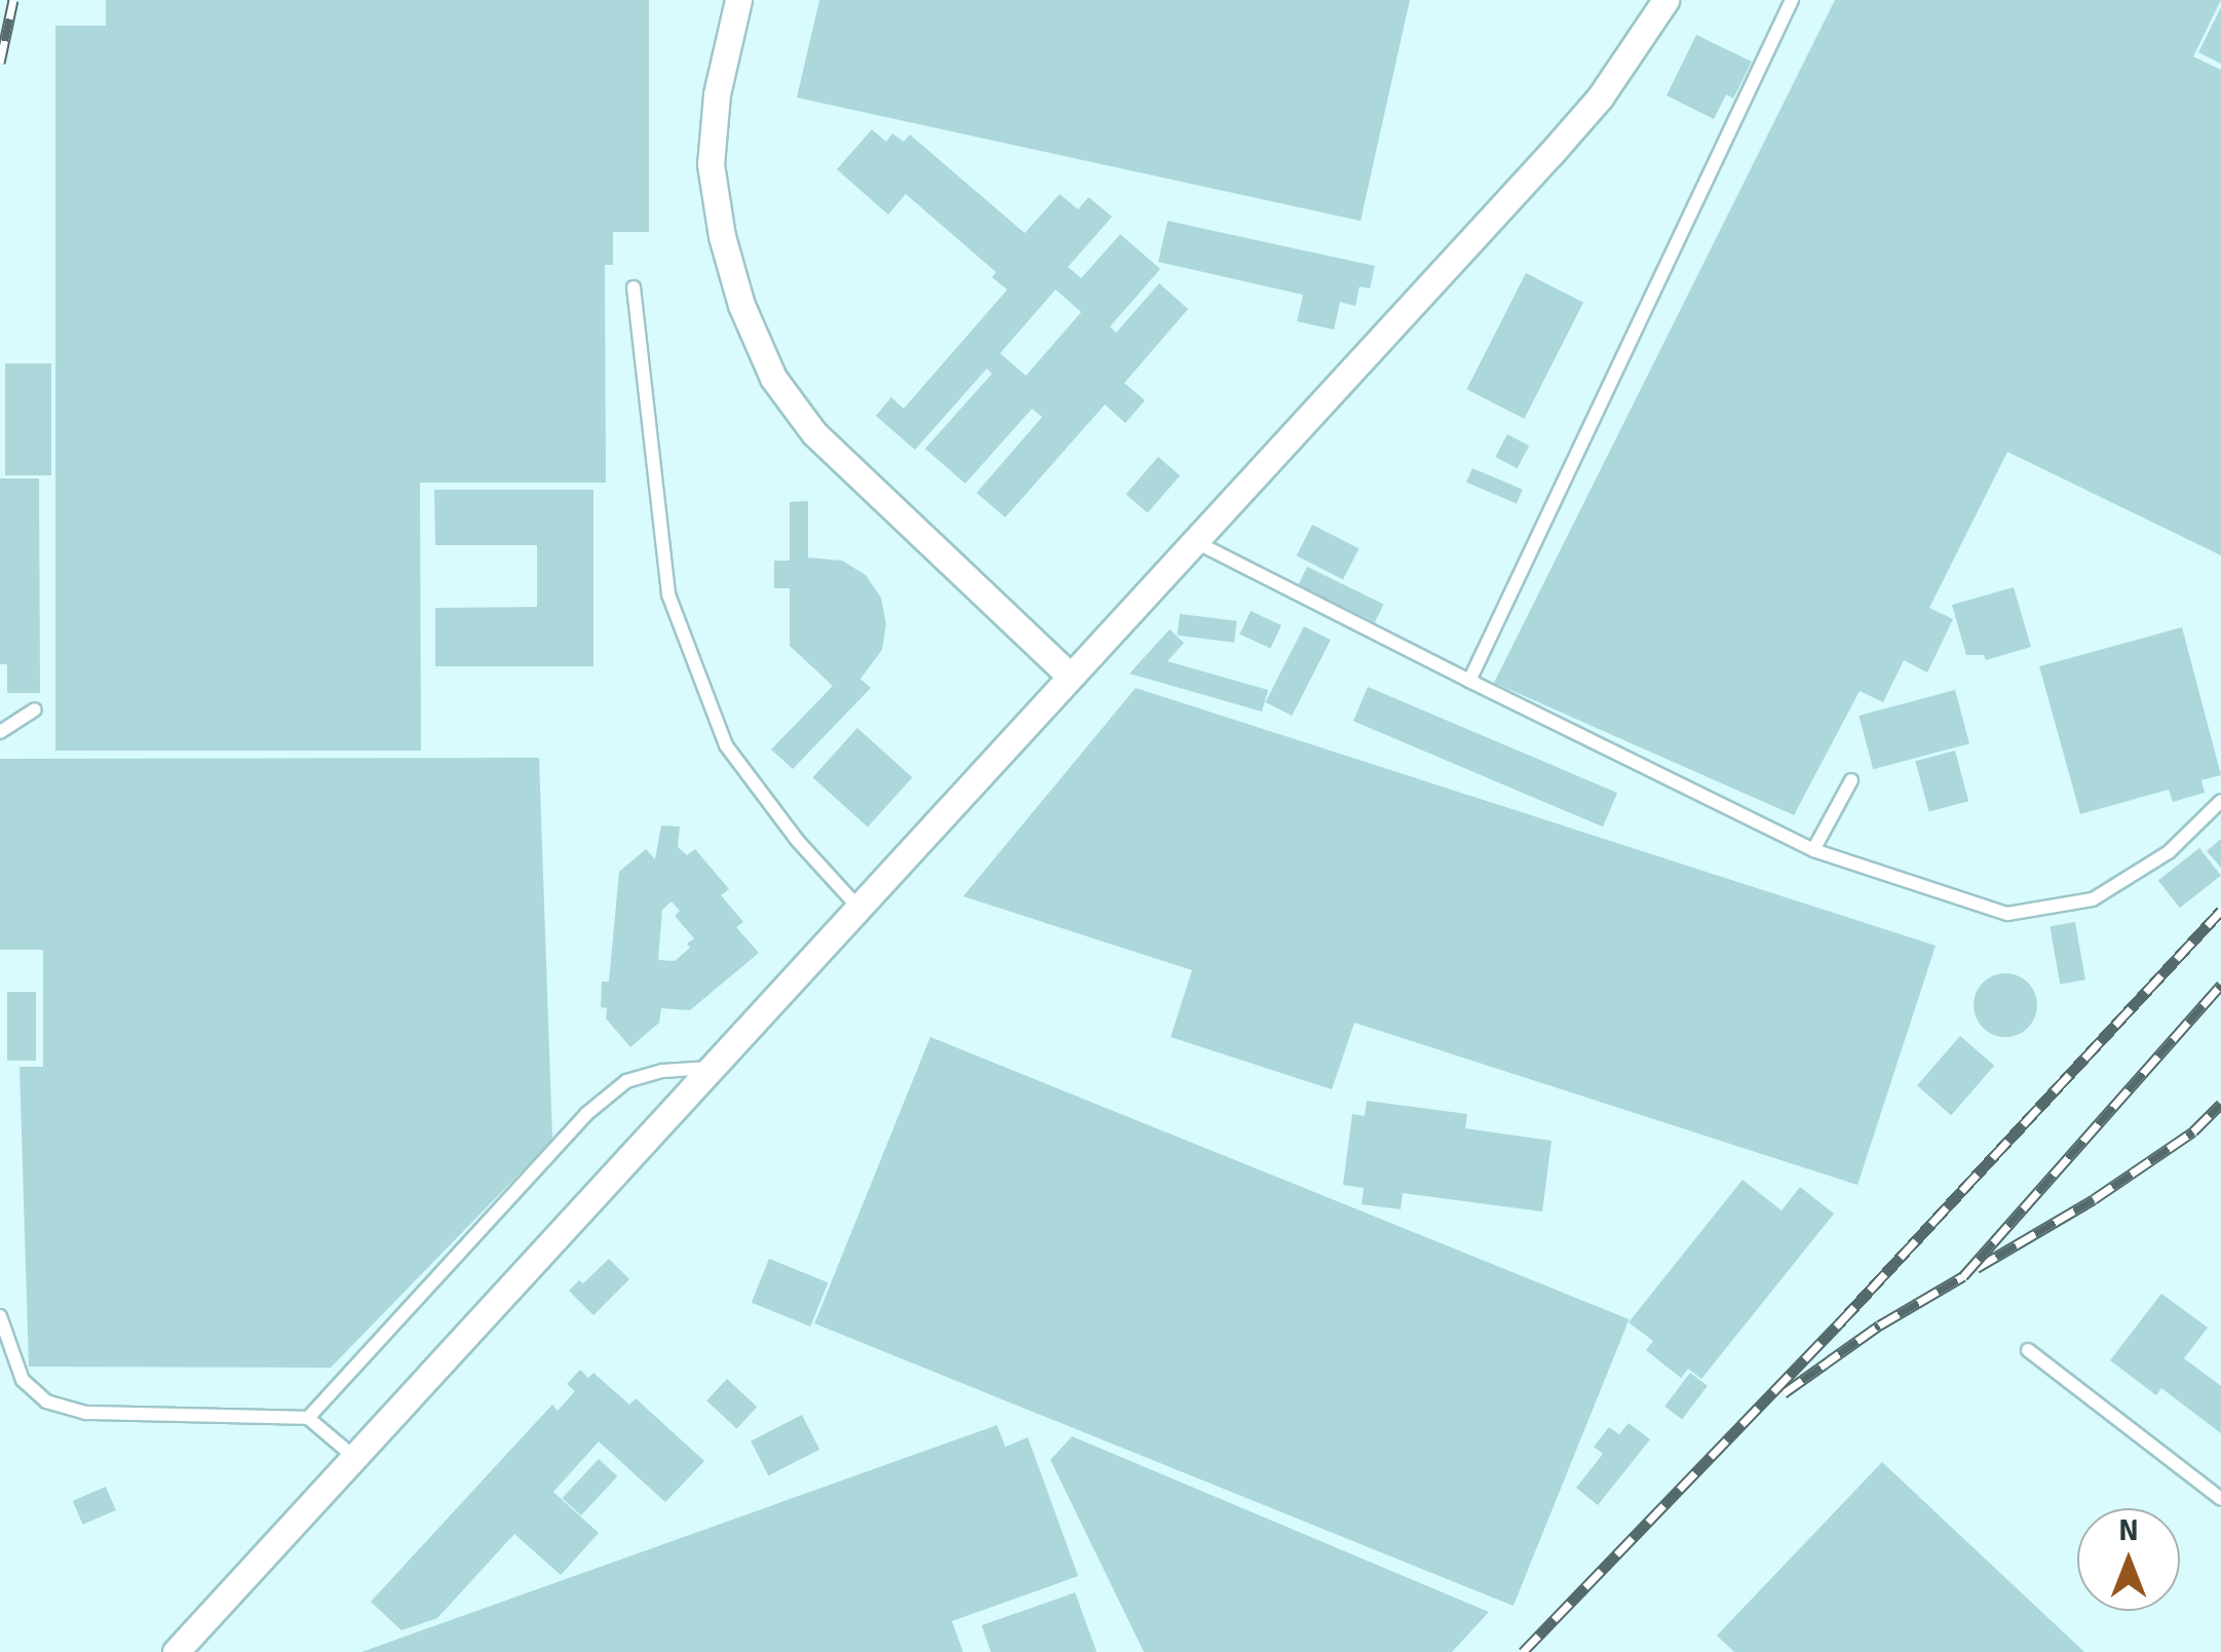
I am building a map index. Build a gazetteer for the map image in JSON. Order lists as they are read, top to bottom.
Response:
{
  "north": "top"
}
